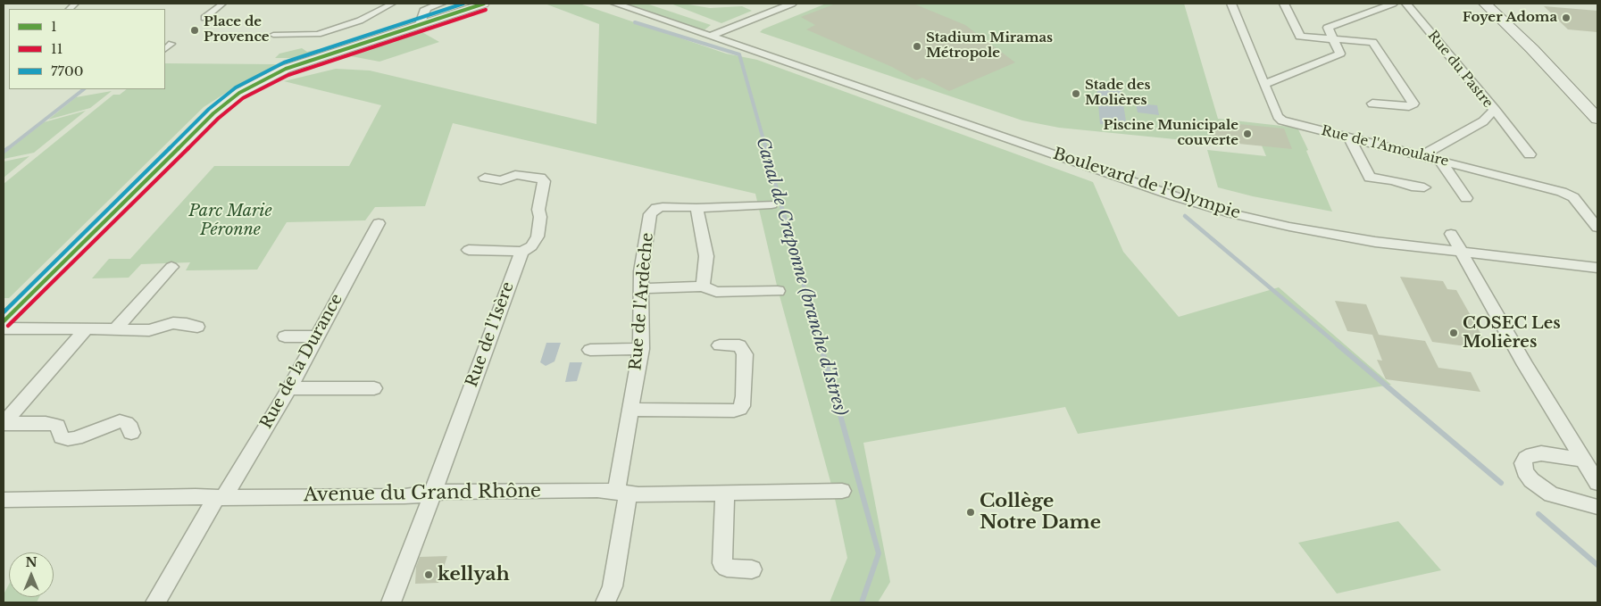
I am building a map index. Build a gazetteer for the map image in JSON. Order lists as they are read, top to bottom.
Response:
{
  "streets": {
    "street": [
      "Rue du Pastre",
      "Rue de l'Amoulaire",
      "Boulevard de l'Olympie",
      "Rue de l'Ardèche",
      "Rue de l'Isère",
      "Rue de la Durance",
      "Avenue du Grand Rhône"
    ]
  },
  "crossings": [
    ["Rue du Pastre", "Rue de l'Amoulaire"],
    ["Rue de l'Ardèche", "Avenue du Grand Rhône"],
    ["Rue de l'Isère", "Avenue du Grand Rhône"],
    ["Rue de la Durance", "Avenue du Grand Rhône"]
  ],
  "water": ["Canal de Craponne (branche d'Istres)"],
  "parks": ["Parc Marie Péronne"],
  "places": [
    "Foyer Adoma",
    "Place de Provence",
    "Stadium Miramas Métropole",
    "Stade des Molières",
    "Piscine Municipale couverte",
    "COSEC Les Molières",
    "Collège Notre Dame",
    "kellyah"
  ],
  "lines": ["transit line 1", "transit line 7700", "transit line 11"],
  "legend": ["1", "11", "7700"],
  "north": "top"
}
